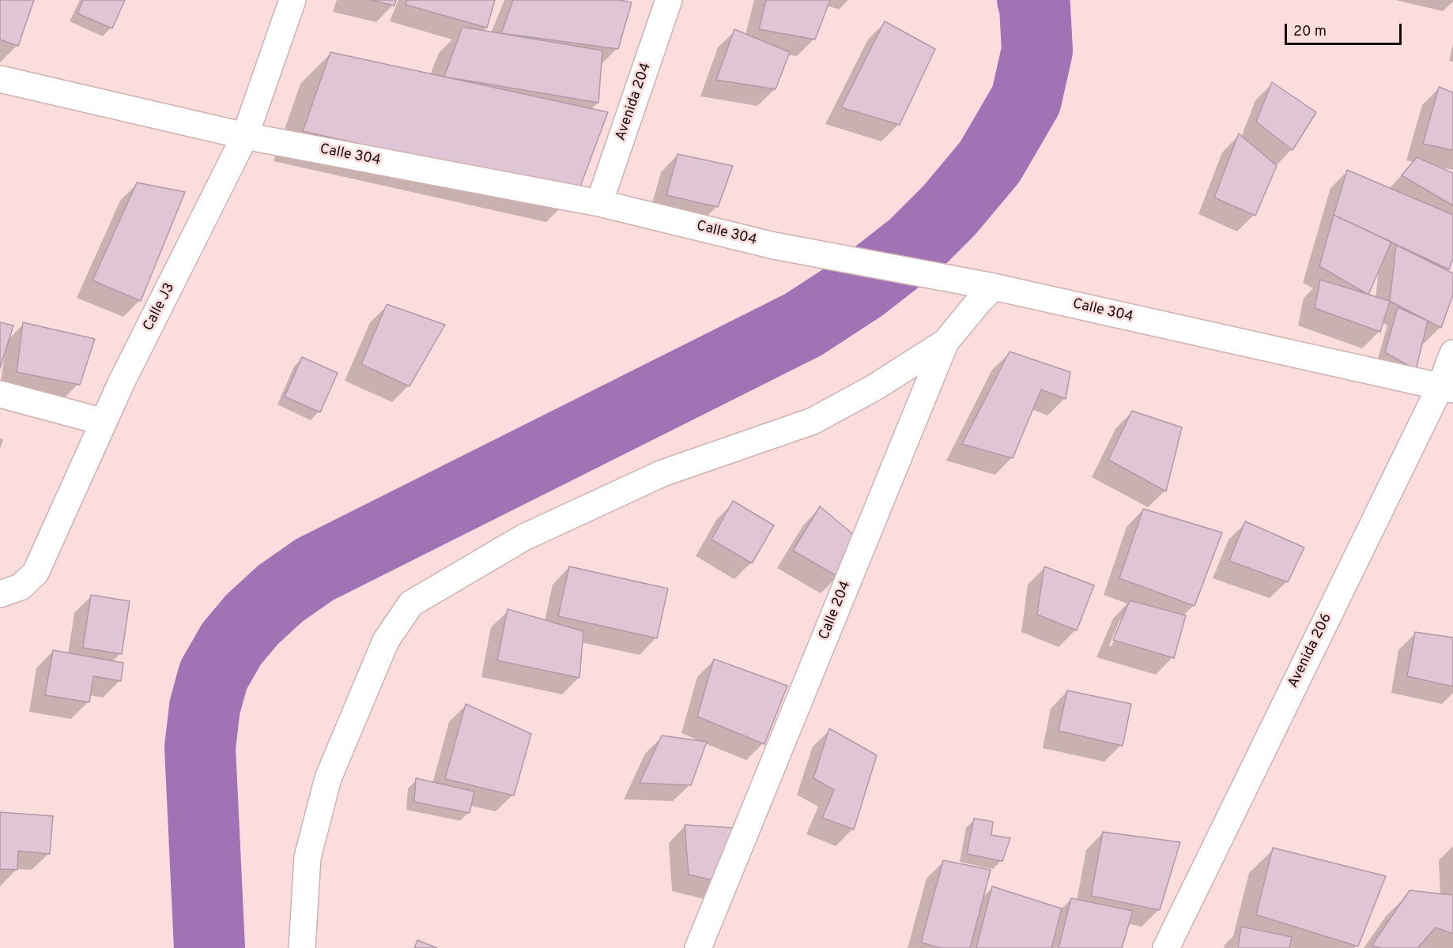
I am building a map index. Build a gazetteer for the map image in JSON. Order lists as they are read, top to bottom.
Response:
{
  "streets": {
    "street": [
      "Avenida 204",
      "Calle 304",
      "Calle J3",
      "Calle 204",
      "Avenida 206"
    ]
  },
  "crossings": [
    ["Avenida 204", "Calle 304"],
    ["Calle 304", "Calle J3"],
    ["Calle 304", "Calle 204"],
    ["Calle 304", "Avenida 206"]
  ],
  "scale_bar": "20 m"
}
